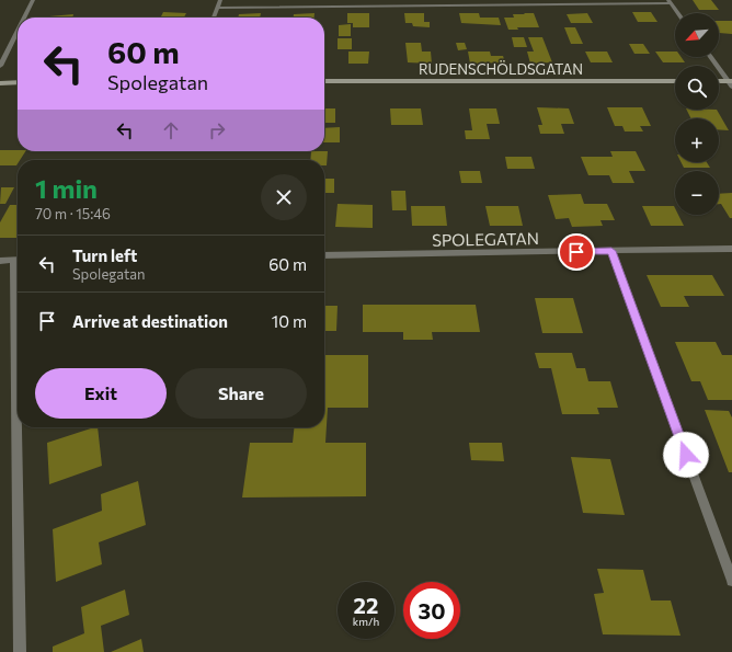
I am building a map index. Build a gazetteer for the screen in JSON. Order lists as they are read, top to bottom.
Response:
{
  "streets": {
    "street": ["RUDENSCHÖLDSGATAN", "SPOLEGATAN"]
  },
  "north": "bottom left",
  "page": {
    "map_buttons": ["+", "−"],
    "turn": ["60 m", "Spolegatan"],
    "heading": ["1 min", "70 m · 15:46"],
    "list": [
      {
        "name": "Turn left",
        "note": "Spolegatan",
        "value": "60 m"
      },
      {
        "name": "Arrive at destination",
        "value": "10 m"
      }
    ],
    "buttons": ["Exit", "Share"],
    "speed": "22 km/h",
    "limit": "30"
  }
}
